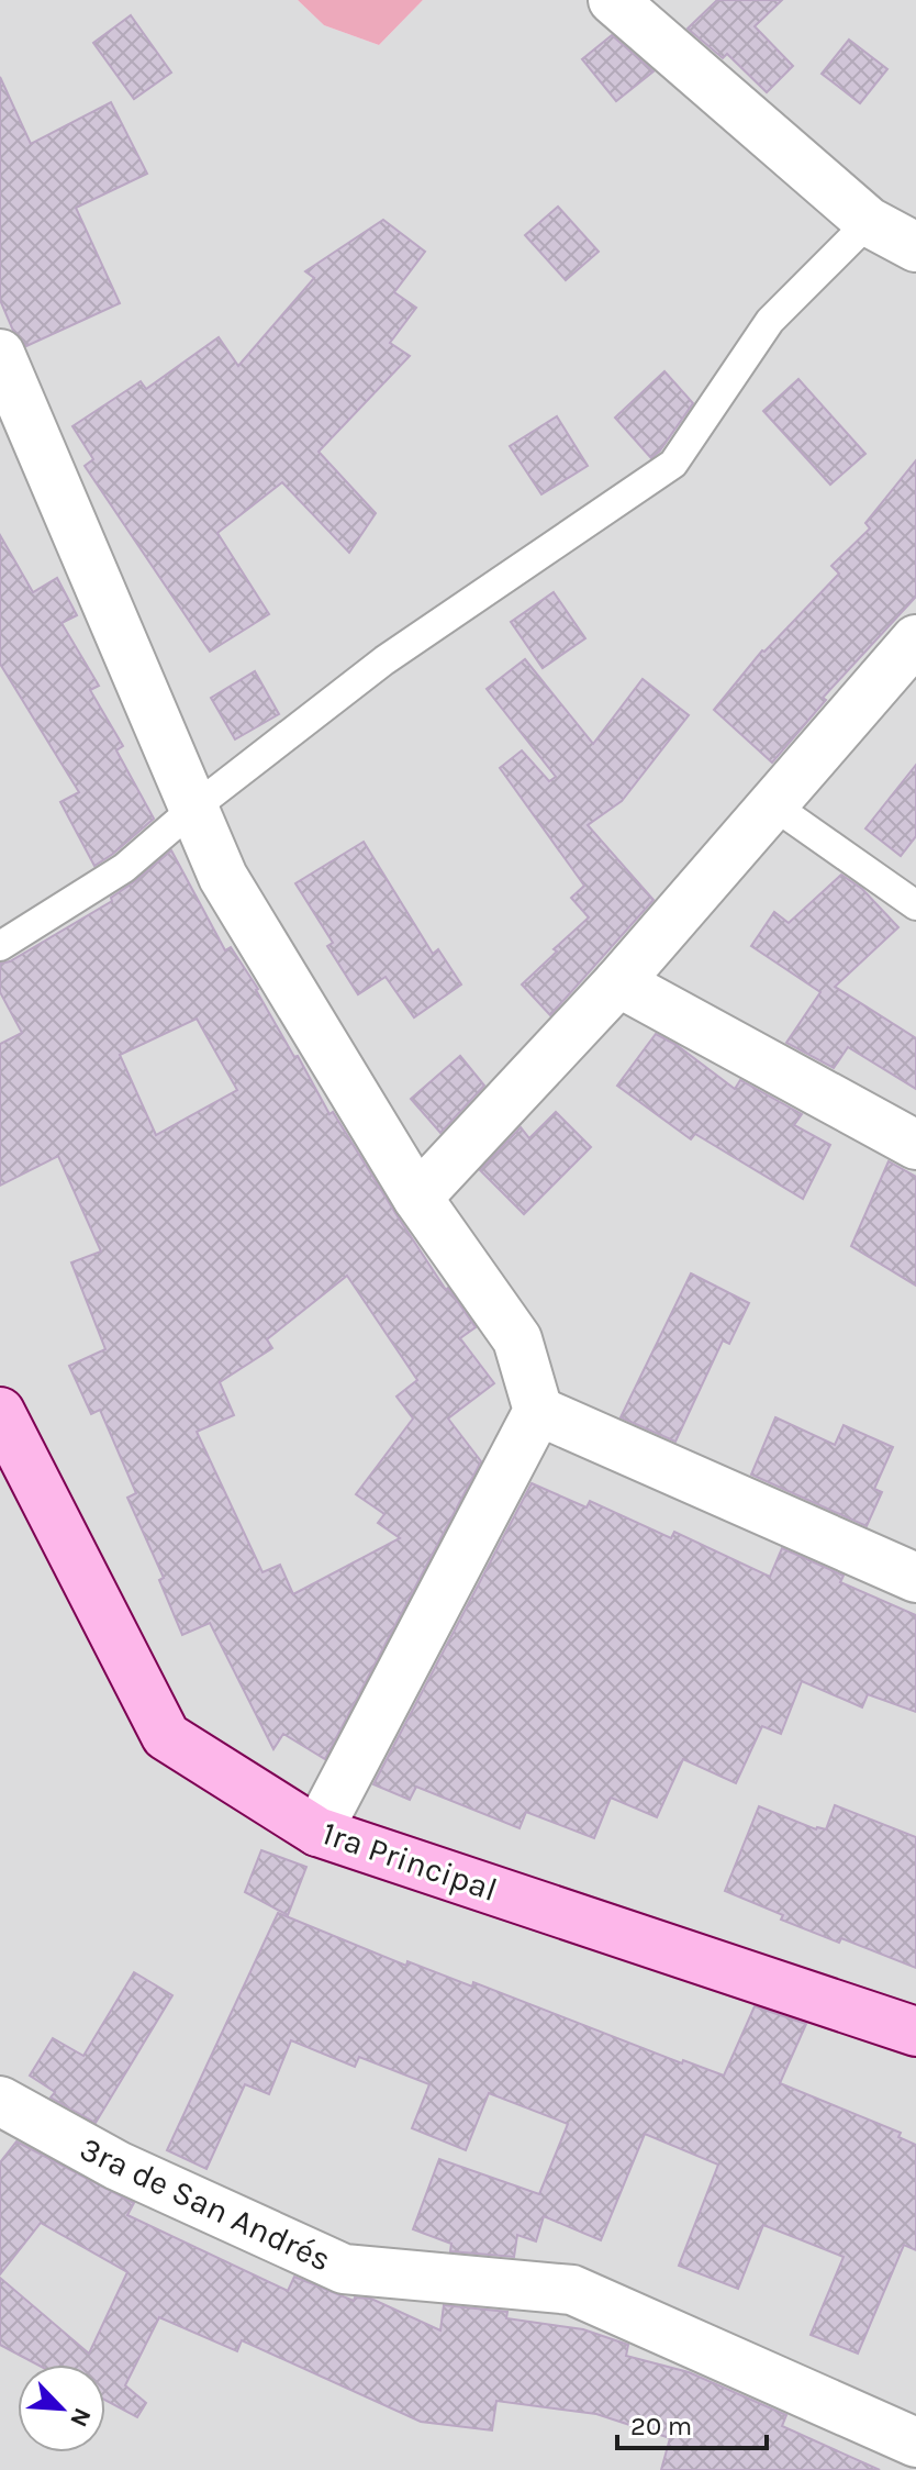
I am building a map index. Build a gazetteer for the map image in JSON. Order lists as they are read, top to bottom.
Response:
{
  "streets": {
    "street": ["1ra Principal", "3ra de San Andrés"]
  },
  "scale_bar": "20 m",
  "north": "bottom right"
}
